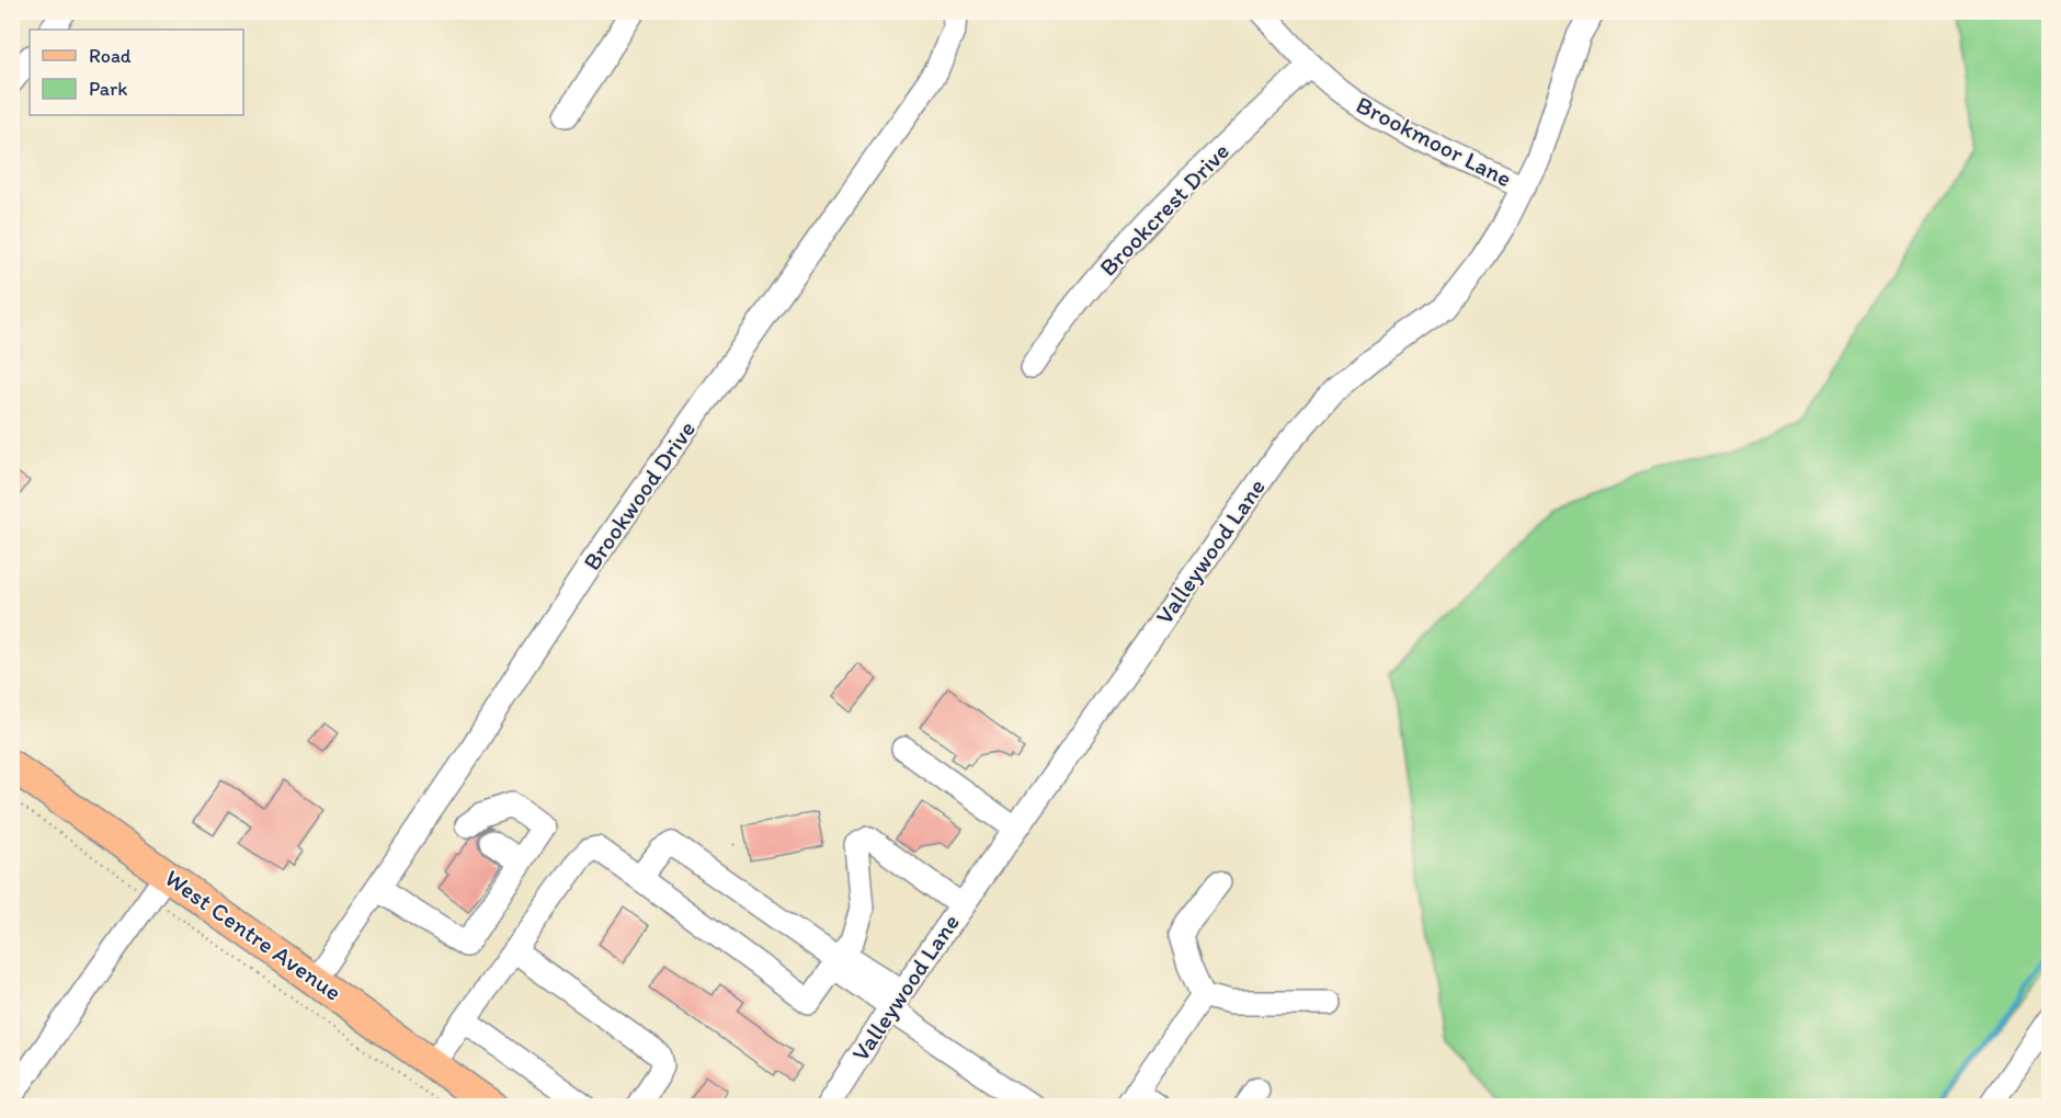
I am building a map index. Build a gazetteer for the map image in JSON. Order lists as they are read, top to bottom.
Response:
{
  "streets": {
    "main road": ["West Centre Avenue"],
    "street": [
      "Brookmoor Lane",
      "Brookcrest Drive",
      "Brookwood Drive",
      "Valleywood Lane"
    ]
  },
  "crossings": [
    ["Brookmoor Lane", "Brookcrest Drive"],
    ["Brookmoor Lane", "Valleywood Lane"],
    ["Brookwood Drive", "West Centre Avenue"]
  ],
  "legend": ["Road", "Park"]
}
